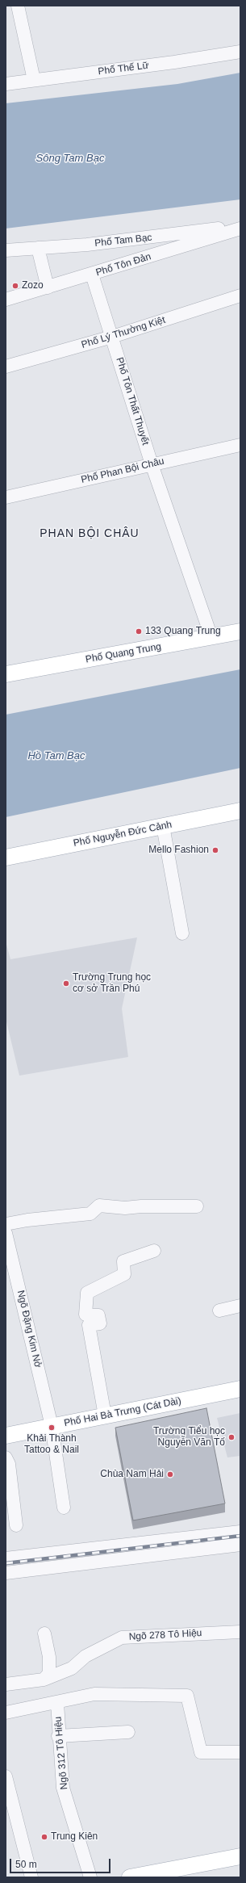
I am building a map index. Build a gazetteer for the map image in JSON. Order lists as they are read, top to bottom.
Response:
{
  "streets": {
    "main road": ["Phố Quang Trung", "Phố Nguyễn Đức Cảnh", "Phố Hai Bà Trưng (Cát Dài)"],
    "street": [
      "Phố Thế Lữ",
      "Phố Tam Bạc",
      "Phố Tôn Đản",
      "Phố Lý Thường Kiệt",
      "Phố Tôn Thất Thuyết",
      "Phố Phan Bội Châu",
      "Ngõ Đặng Kim Nở",
      "Ngõ 278 Tô Hiệu",
      "Ngõ 312 Tô Hiệu"
    ]
  },
  "crossings": [
    ["Phố Tôn Đản", "Phố Tôn Thất Thuyết"],
    ["Phố Lý Thường Kiệt", "Phố Tôn Thất Thuyết"],
    ["Phố Tôn Thất Thuyết", "Phố Phan Bội Châu"],
    ["Phố Tôn Thất Thuyết", "Phố Quang Trung"],
    ["Ngõ Đặng Kim Nở", "Phố Hai Bà Trưng (Cát Dài)"]
  ],
  "districts": ["PHAN BỘI CHÂU"],
  "water": ["Sông Tam Bạc", "Hồ Tam Bạc"],
  "places": [
    "Zozo",
    "133 Quang Trung",
    "Mello Fashion",
    "Trường Trung học cơ sở Trần Phú",
    "Khải Thành Tattoo & Nail",
    "Trường Tiểu học Nguyễn Văn Tố",
    "Chùa Nam Hải",
    "Trung Kiên"
  ],
  "scale_bar": "50 m"
}
